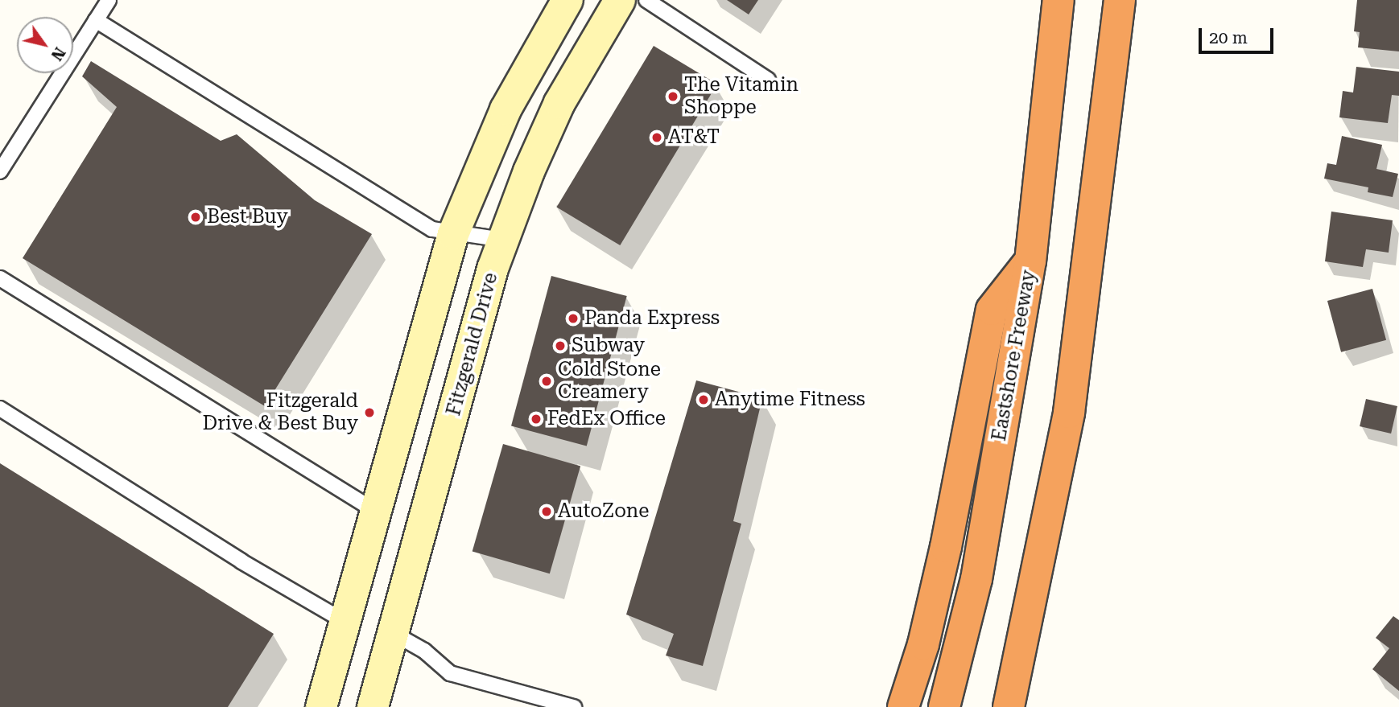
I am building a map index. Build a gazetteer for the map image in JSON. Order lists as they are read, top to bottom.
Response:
{
  "streets": {
    "highway": ["Eastshore Freeway"],
    "main road": ["Fitzgerald Drive"]
  },
  "places": [
    "The Vitamin Shoppe",
    "AT&T",
    "Best Buy",
    "Panda Express",
    "Subway",
    "Cold Stone Creamery",
    "Anytime Fitness",
    "Fitzgerald Drive & Best Buy",
    "FedEx Office",
    "AutoZone"
  ],
  "scale_bar": "20 m",
  "north": "bottom right"
}
